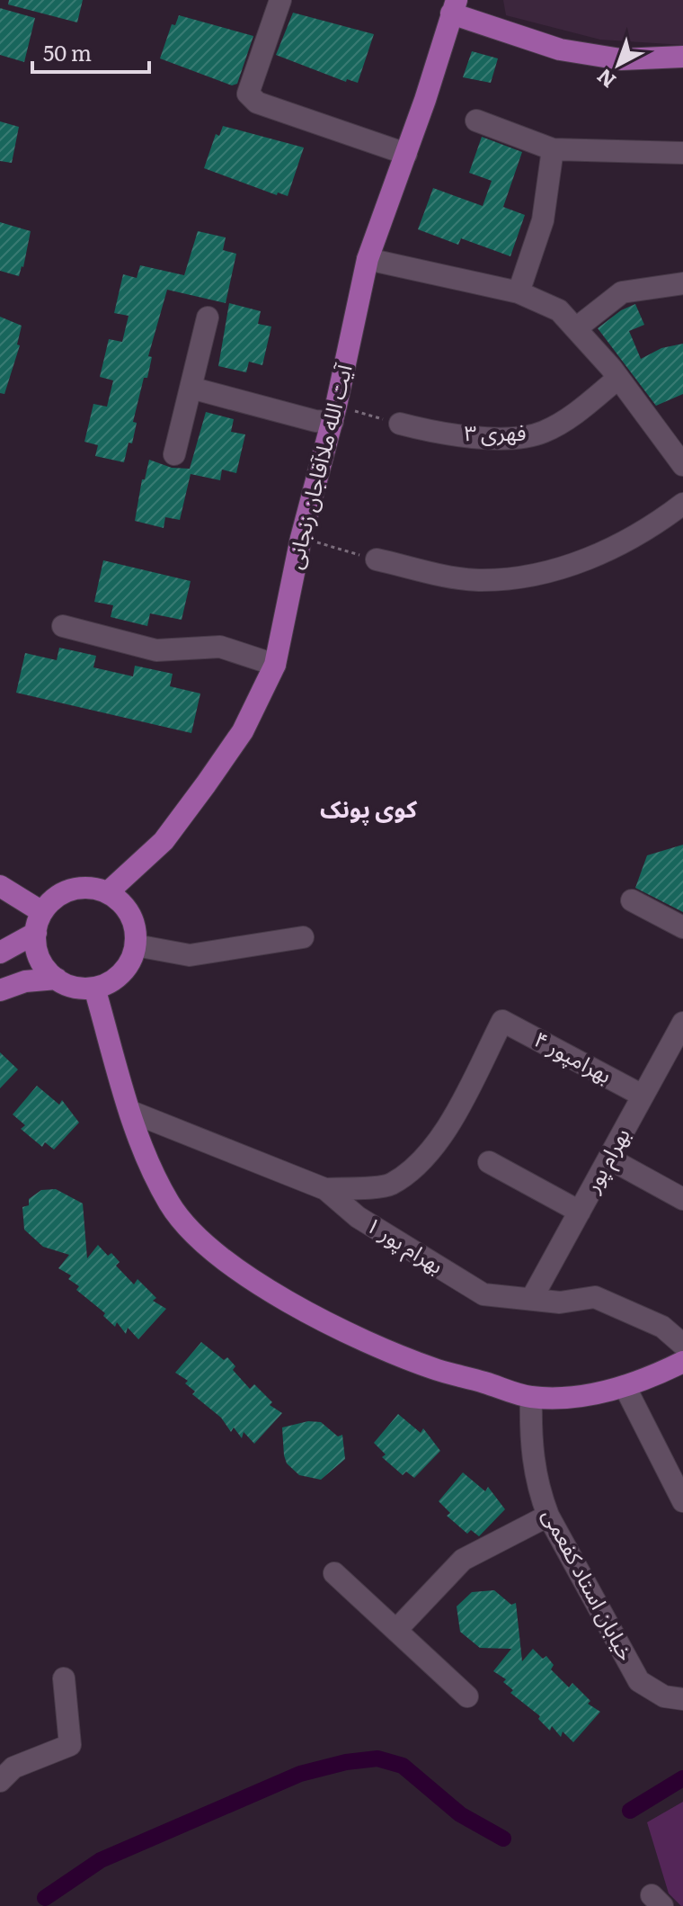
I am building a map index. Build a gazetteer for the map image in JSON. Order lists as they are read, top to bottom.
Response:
{
  "streets": {
    "main road": ["آیت الله ملاآقاجان زنجانی"],
    "street": [
      "فهری ۳",
      "بهرامپور ۴",
      "بهرام پور",
      "بهرام پور ۱",
      "خیابان استاد کفعمی"
    ]
  },
  "crossings": [
    ["بهرامپور ۴", "بهرام پور"],
    ["بهرامپور ۴", "بهرام پور ۱"],
    ["بهرام پور", "بهرام پور ۱"]
  ],
  "districts": ["کوی پونک"],
  "scale_bar": "50 m",
  "north": "bottom left"
}
